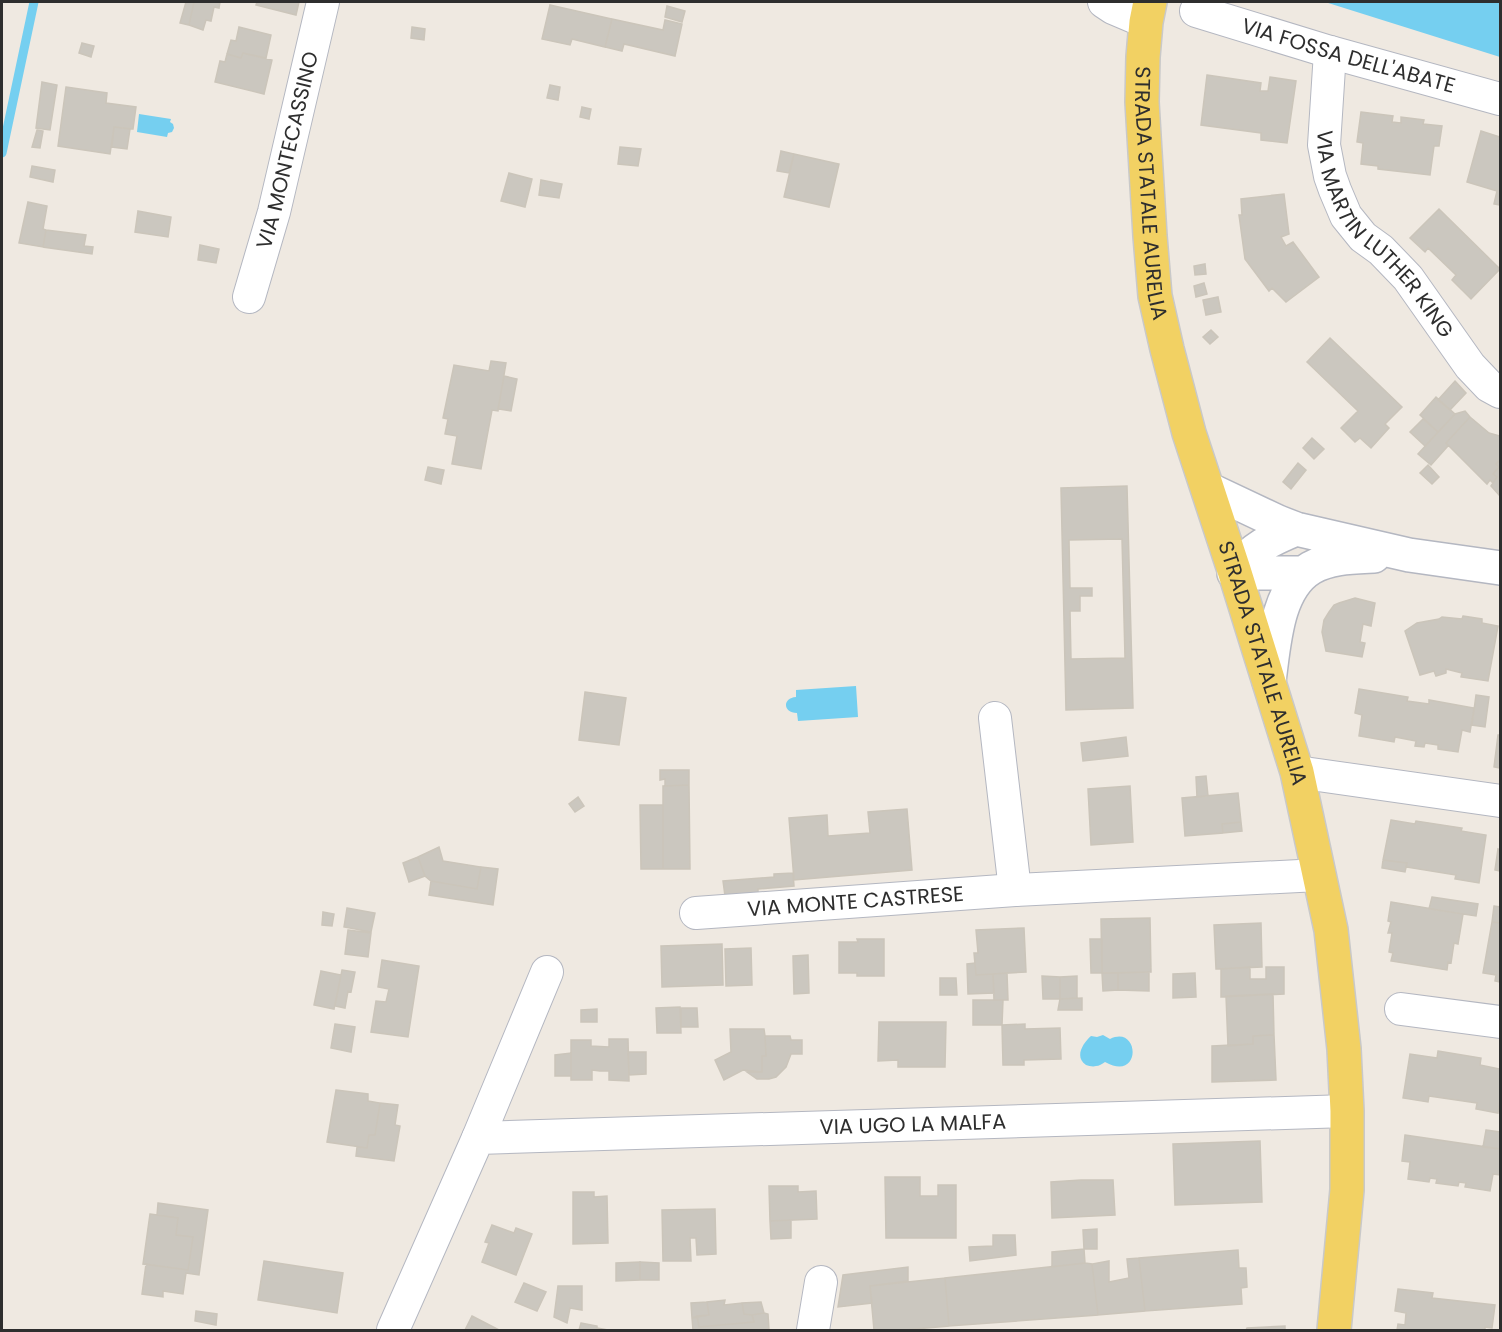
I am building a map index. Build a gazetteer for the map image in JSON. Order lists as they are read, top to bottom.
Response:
{
  "streets": {
    "main road": ["STRADA STATALE AURELIA"],
    "street": [
      "VIA FOSSA DELL'ABATE",
      "VIA MONTECASSINO",
      "VIA MARTIN LUTHER KING",
      "VIA MONTE CASTRESE",
      "VIA UGO LA MALFA"
    ]
  },
  "crossings": [
    ["VIA FOSSA DELL'ABATE", "VIA MARTIN LUTHER KING"],
    ["STRADA STATALE AURELIA", "VIA MONTE CASTRESE"],
    ["STRADA STATALE AURELIA", "VIA UGO LA MALFA"]
  ]
}
